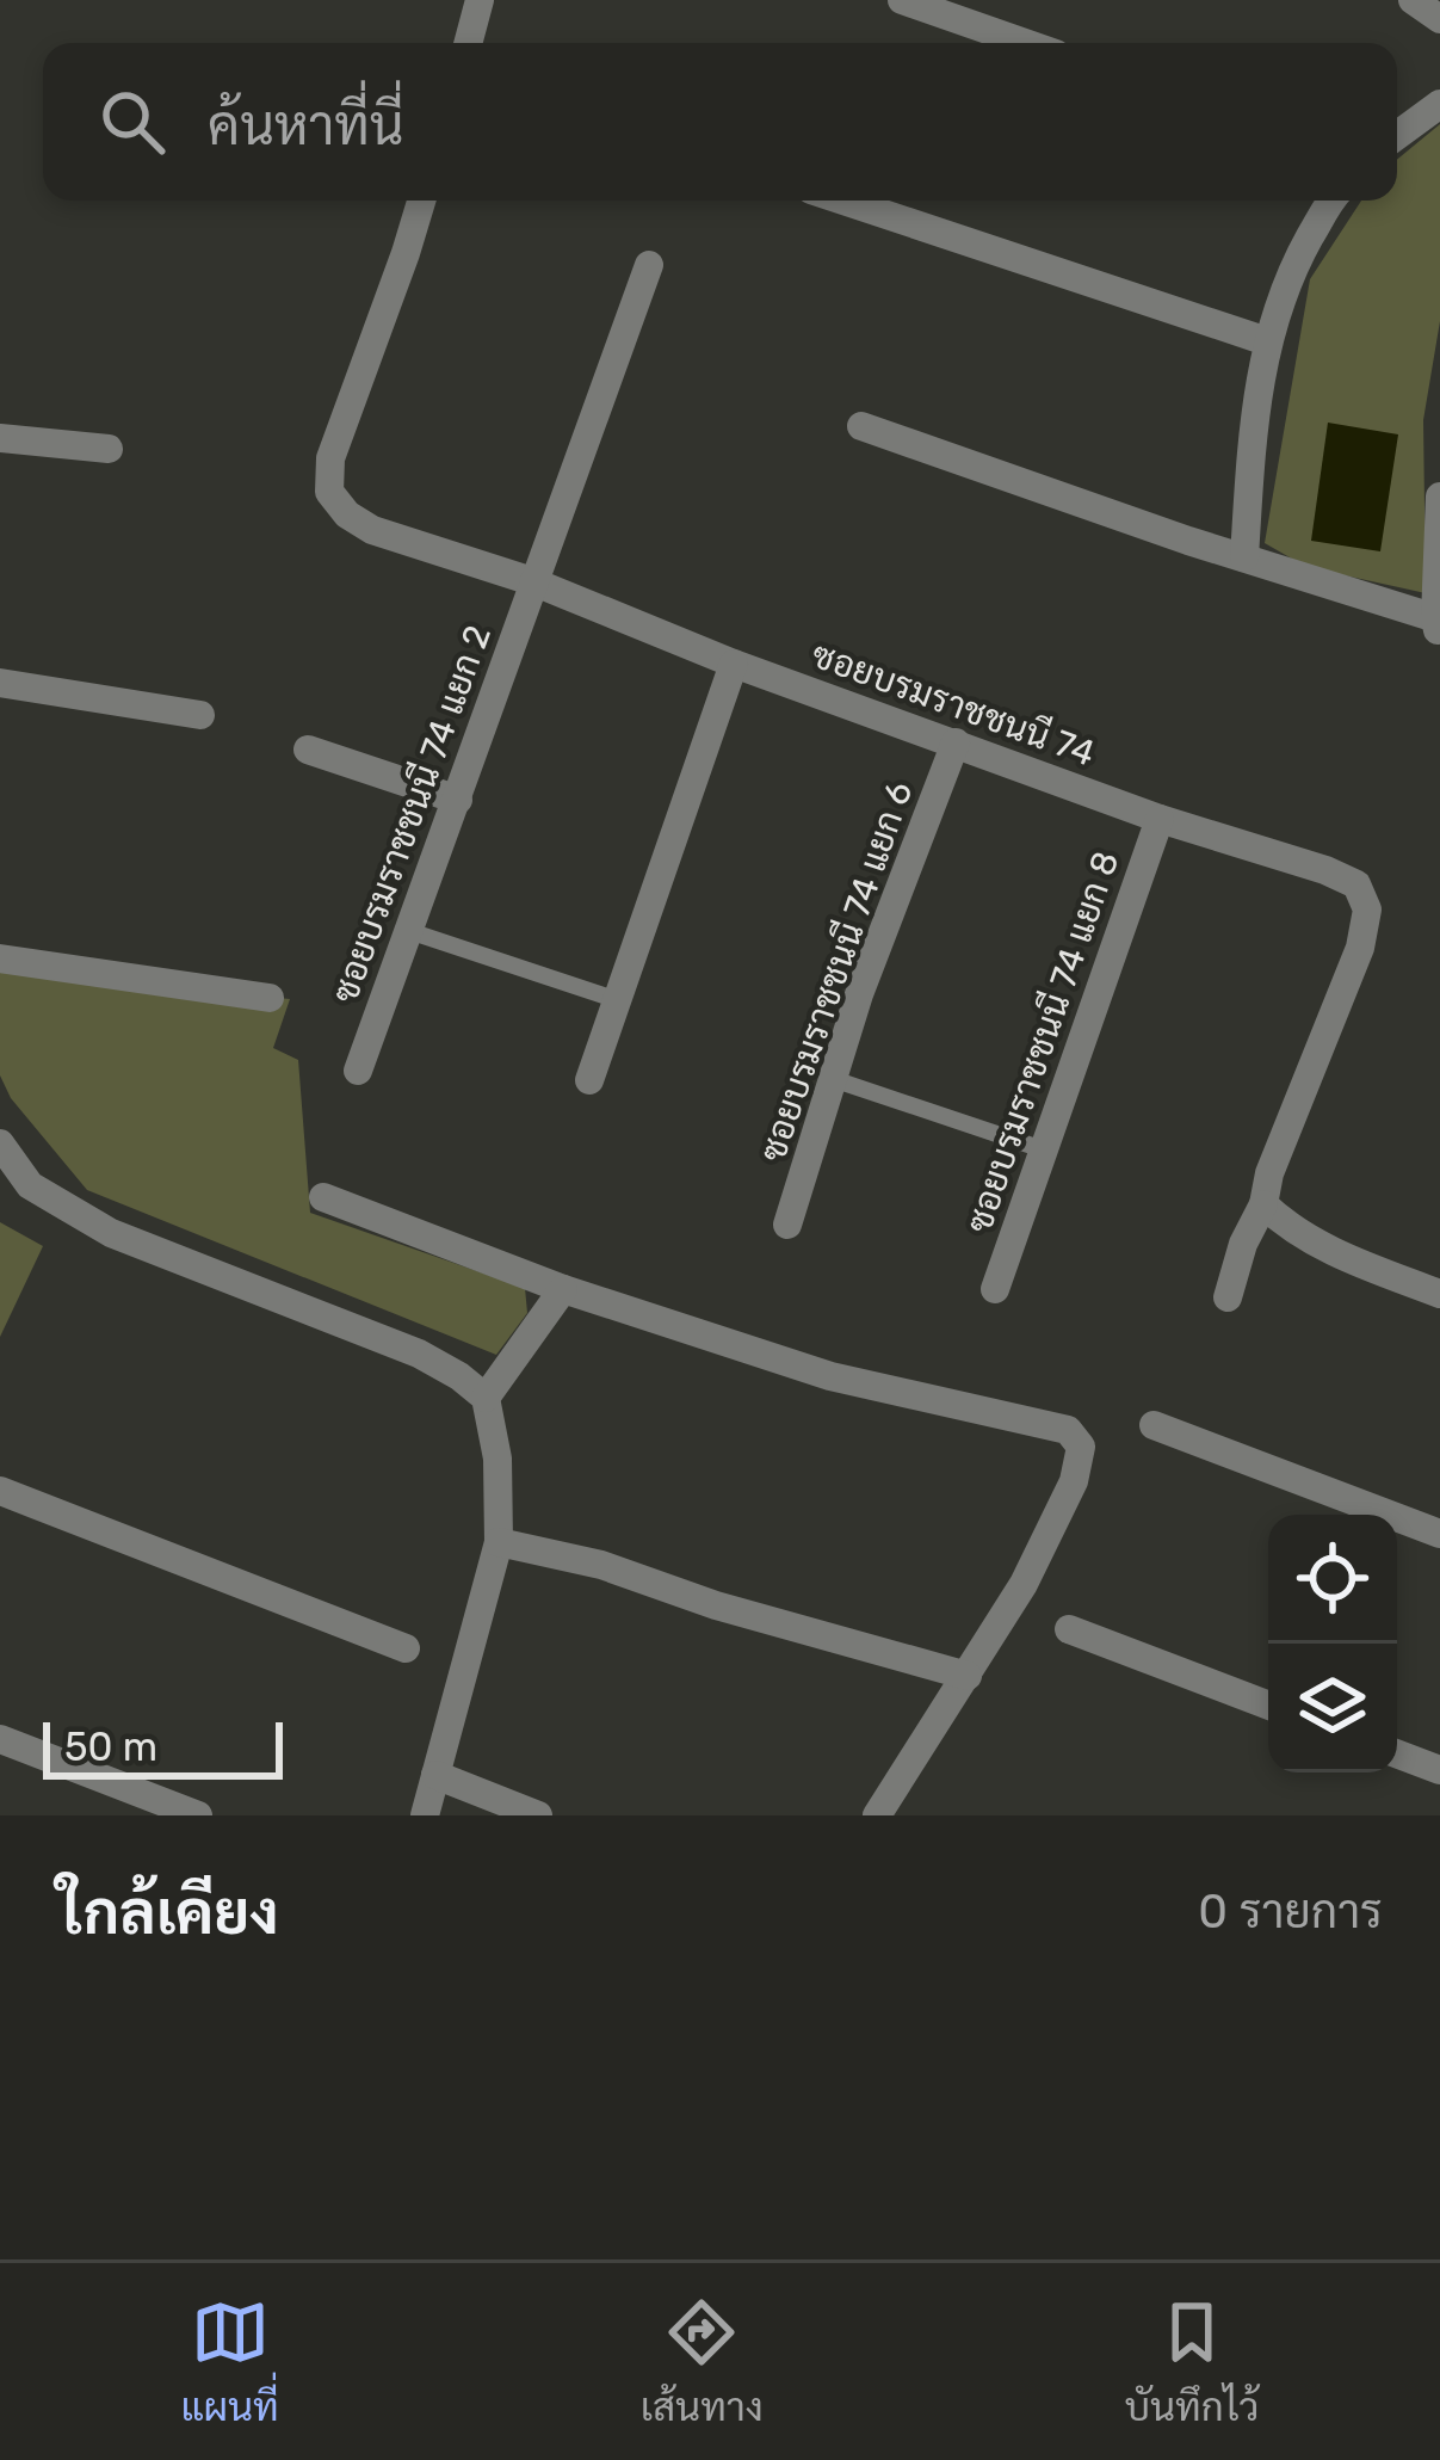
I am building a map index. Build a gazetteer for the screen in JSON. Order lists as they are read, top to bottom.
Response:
{
  "streets": {
    "street": [
      "ซอยบรมราชชนนี 74",
      "ซอยบรมราชชนนี 74 แยก 2",
      "ซอยบรมราชชนนี 74 แยก 6",
      "ซอยบรมราชชนนี 74 แยก 8"
    ]
  },
  "crossings": [
    ["ซอยบรมราชชนนี 74", "ซอยบรมราชชนนี 74 แยก 2"],
    ["ซอยบรมราชชนนี 74", "ซอยบรมราชชนนี 74 แยก 6"],
    ["ซอยบรมราชชนนี 74", "ซอยบรมราชชนนี 74 แยก 8"]
  ],
  "scale_bar": "50 m",
  "page": {
    "search": "ค้นหาที่นี่",
    "scale": "50 m",
    "heading": ["ใกล้เคียง", "0 รายการ"],
    "nav": ["แผนที่", "เส้นทาง", "บันทึกไว้"]
  }
}
